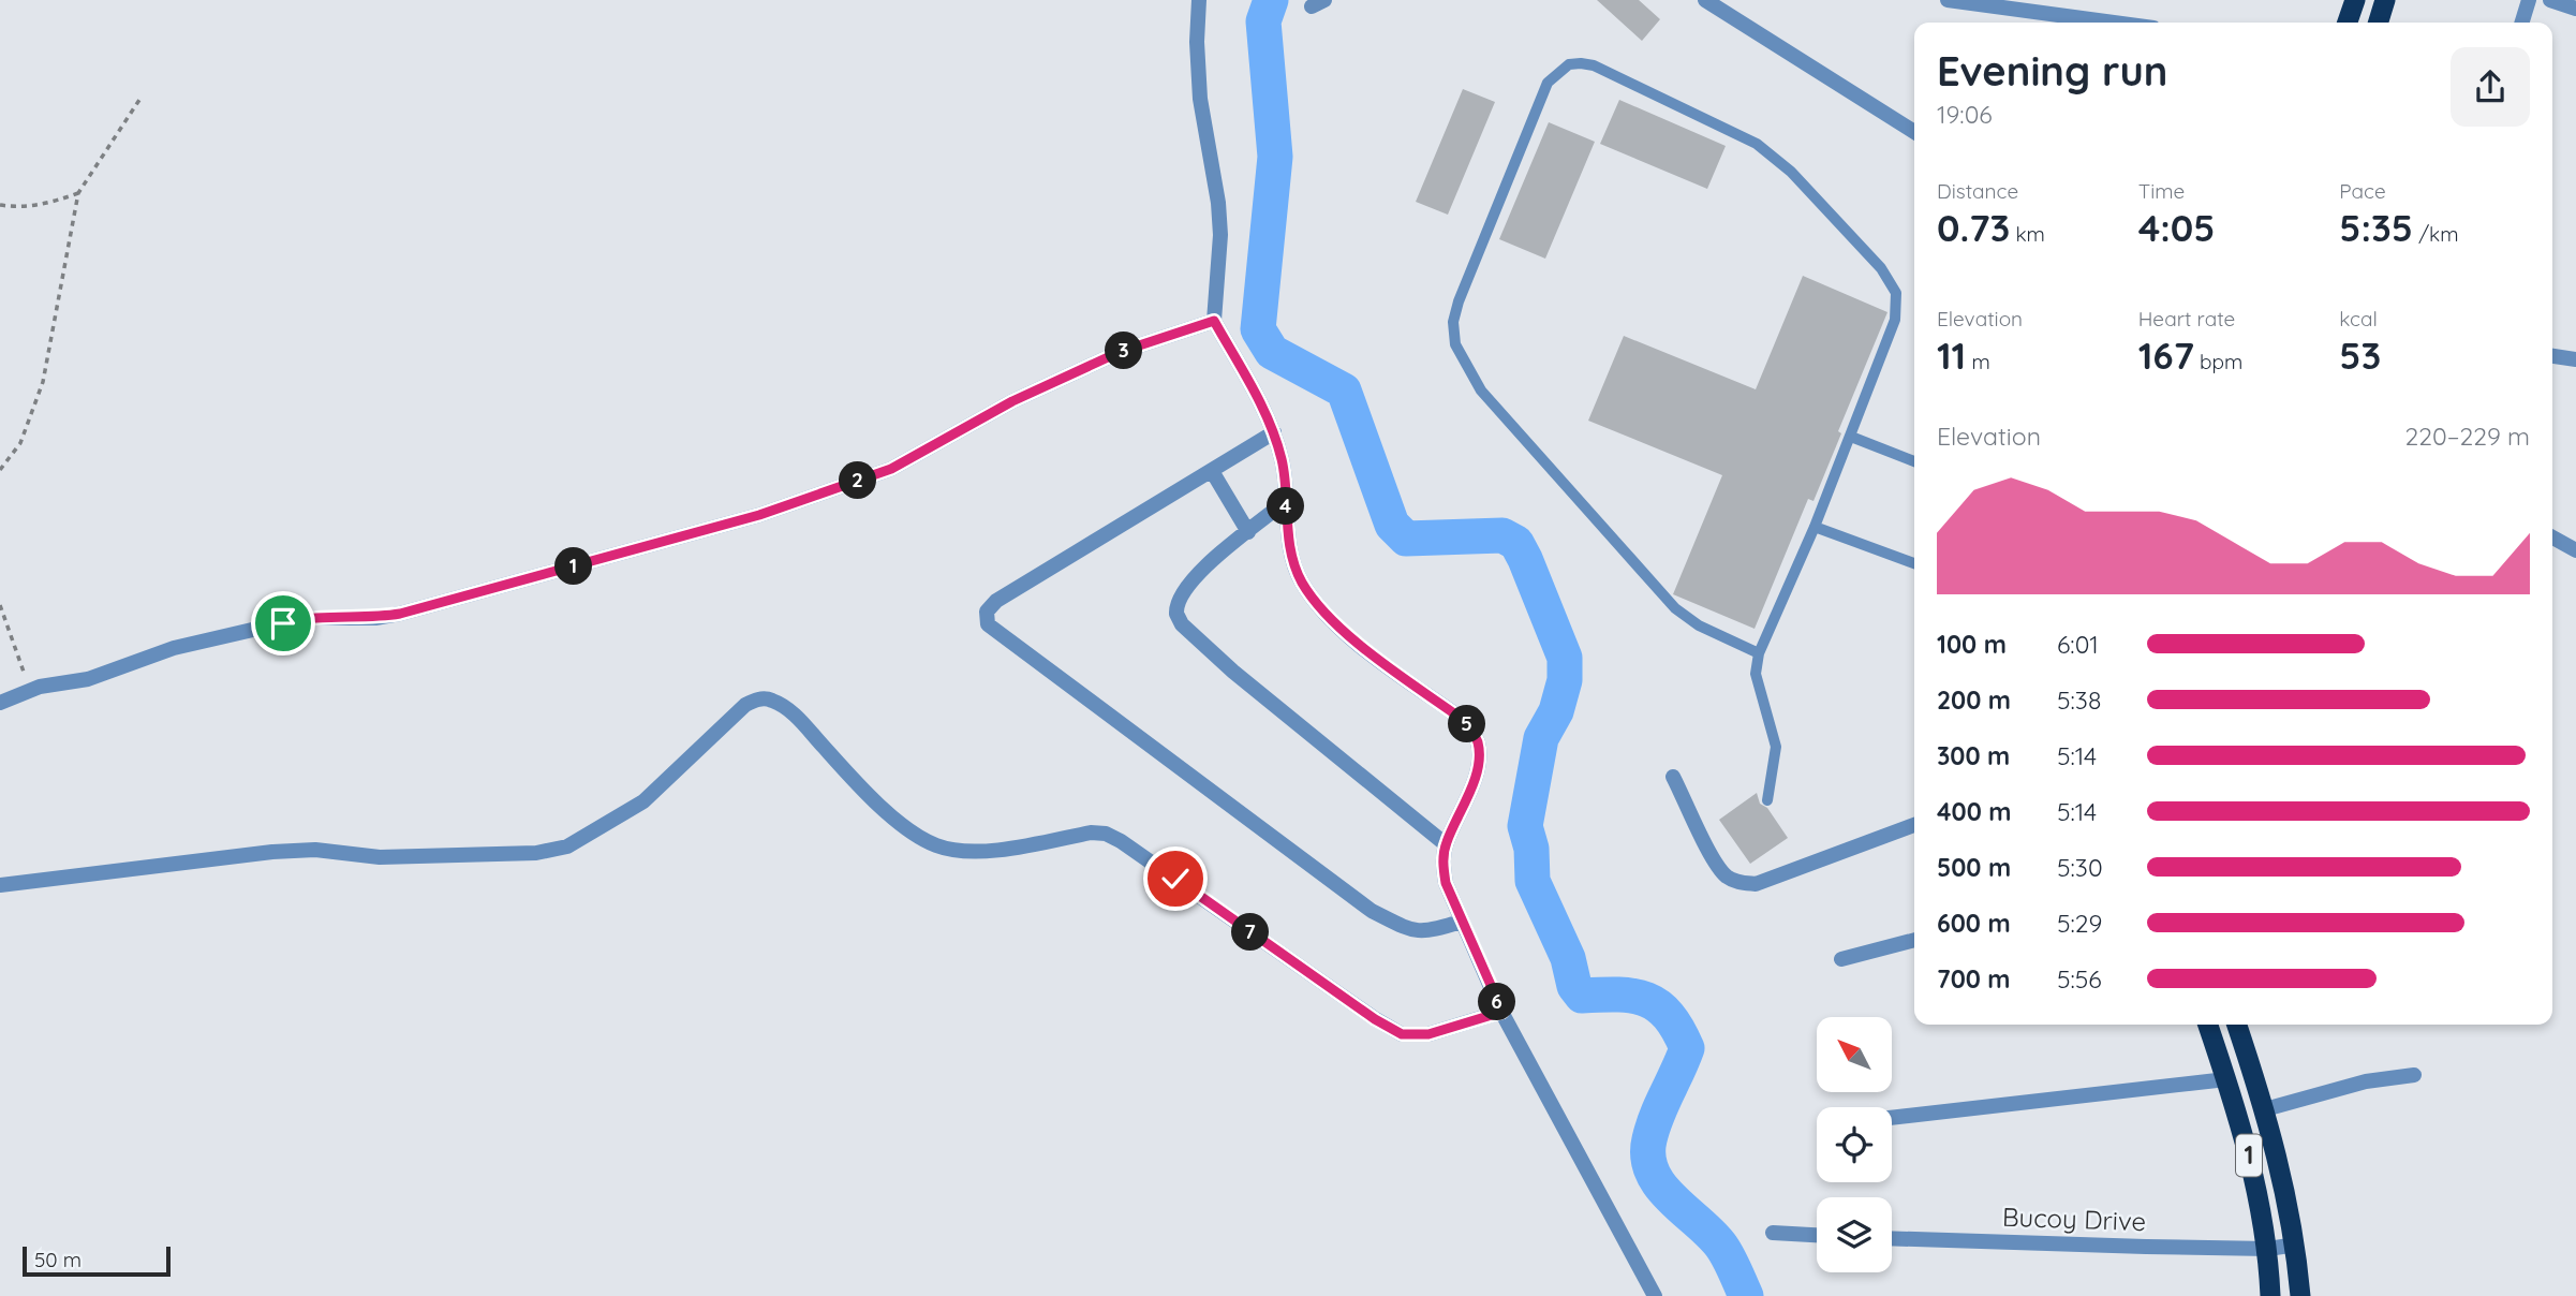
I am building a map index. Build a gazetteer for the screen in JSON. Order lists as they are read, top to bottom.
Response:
{
  "streets": {
    "highway": ["1"],
    "street": ["Bucoy Drive"]
  },
  "crossings": [
    ["1", "Bucoy Drive"]
  ],
  "scale_bar": "50 m",
  "north": "top left",
  "page": {
    "heading": ["Evening run", "19:06"],
    "stats": [
      ["Distance", "0.73 km"],
      ["Time", "4:05"],
      ["Pace", "5:35 /km"],
      ["Elevation", "11 m"],
      ["Heart rate", "167 bpm"],
      ["kcal", "53"]
    ],
    "pins": [
      "3",
      "2",
      "4",
      "1",
      "5",
      "7",
      "6"
    ],
    "chart": ["Elevation", "220–229 m"],
    "list": [
      {
        "name": "100 m",
        "note": "6:01"
      },
      {
        "name": "200 m",
        "note": "5:38"
      },
      {
        "name": "300 m",
        "note": "5:14"
      },
      {
        "name": "400 m",
        "note": "5:14"
      },
      {
        "name": "500 m",
        "note": "5:30"
      },
      {
        "name": "600 m",
        "note": "5:29"
      },
      {
        "name": "700 m",
        "note": "5:56"
      }
    ],
    "scale": "50 m"
  }
}
